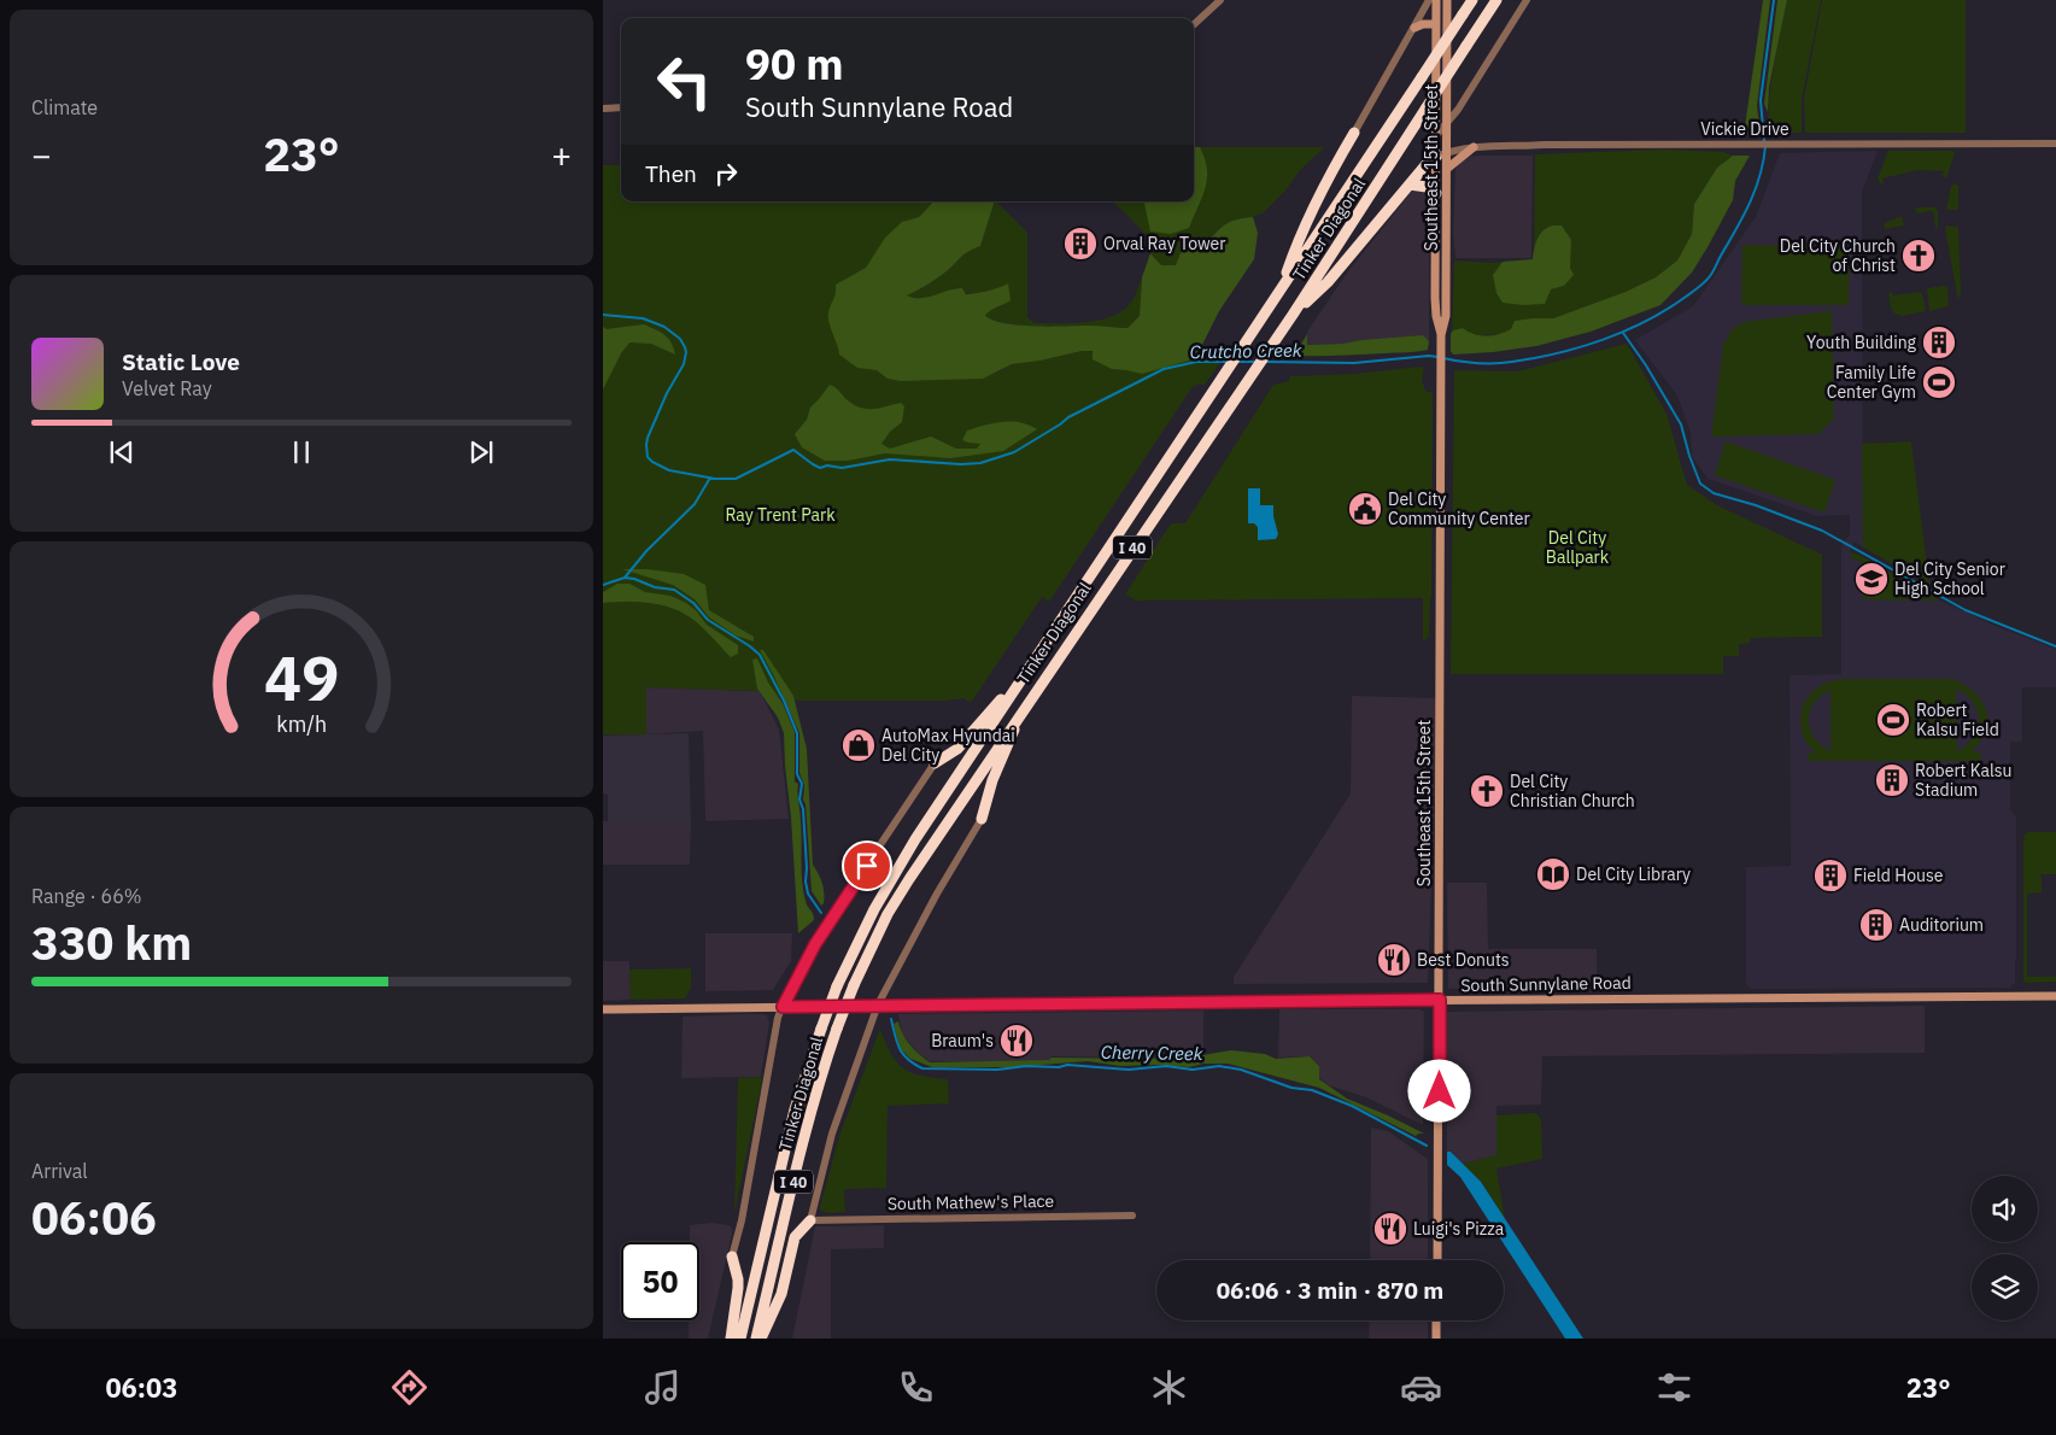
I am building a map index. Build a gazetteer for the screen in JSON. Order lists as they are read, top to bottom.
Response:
{
  "streets": {
    "highway": ["Tinker Diagonal", "I 40"],
    "main road": ["Southeast 15th Street", "South Sunnylane Road"],
    "street": ["Vickie Drive", "South Mathew's Place"]
  },
  "crossings": [
    ["Vickie Drive", "Southeast 15th Street"],
    ["Southeast 15th Street", "South Sunnylane Road"],
    ["Tinker Diagonal", "South Sunnylane Road"]
  ],
  "water": ["Crutcho Creek", "Cherry Creek"],
  "parks": ["Ray Trent Park", "Del City Ballpark"],
  "places": {
    "building": [
      "Orval Ray Tower",
      "Youth Building",
      "Robert Kalsu Stadium",
      "Field House",
      "Auditorium"
    ],
    "church": ["Del City Church of Christ", "Del City Christian Church"],
    "sports": ["Family Life Center Gym", "Robert Kalsu Field"],
    "public building": ["Del City Community Center"],
    "school or university": ["Del City Senior High School"],
    "shop": ["AutoMax Hyundai Del City"],
    "library": ["Del City Library"],
    "restaurant": ["Best Donuts", "Braum's", "Luigi's Pizza"]
  },
  "page": {
    "tile": [
      "Climate",
      ["Range · 66%", "330 km"],
      ["Arrival", "06:06"]
    ],
    "turn": ["90 m", "South Sunnylane Road"],
    "heat": ["−", "23°", "+"],
    "then": "Then",
    "song": ["Static Love", "Velvet Ray"],
    "limit": "50",
    "trip": "06:06 · 3 min · 870 m",
    "tabs": ["06:03", "23°"],
    "gauge": ["49", "km/h"]
  }
}
